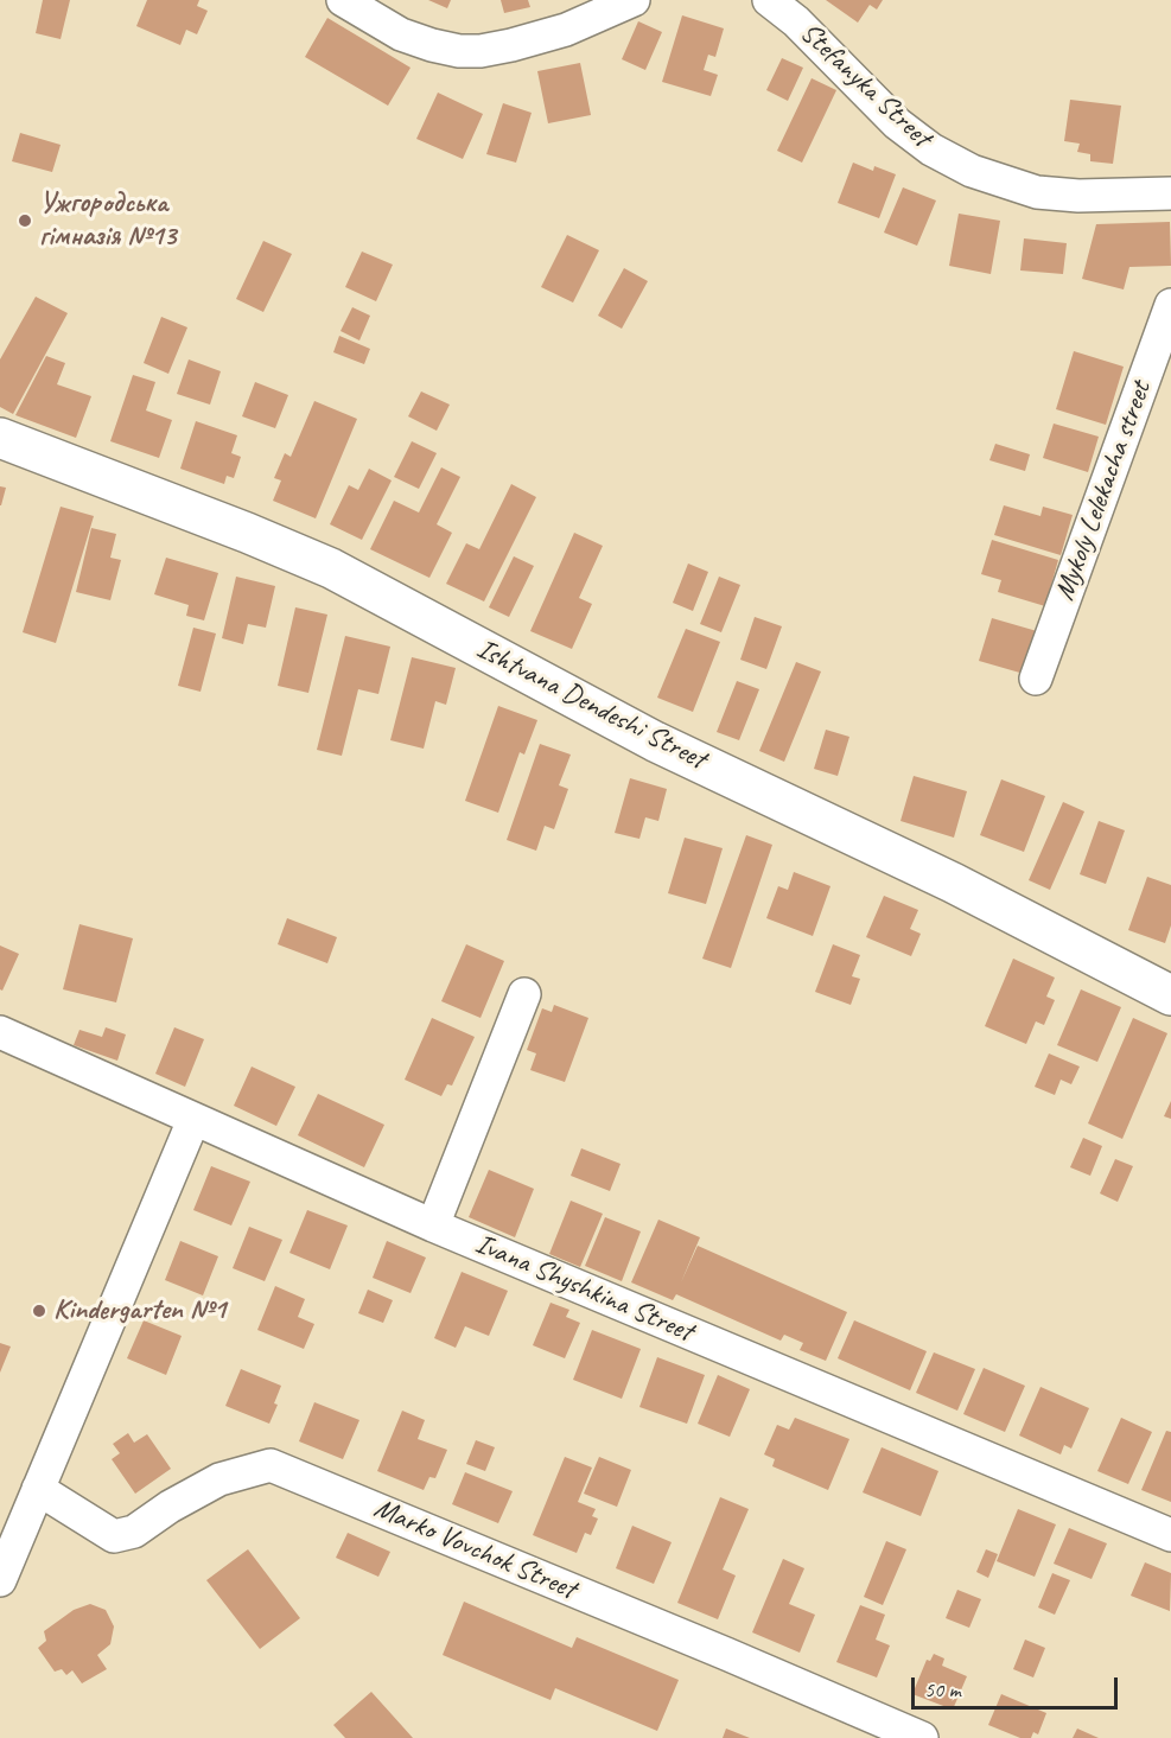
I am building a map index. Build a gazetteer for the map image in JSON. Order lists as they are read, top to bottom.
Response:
{
  "streets": {
    "street": [
      "Stefanyka Street",
      "Mykoly Lelekacha street",
      "Ishtvana Dendeshi Street",
      "Ivana Shyshkina Street",
      "Marko Vovchok Street"
    ]
  },
  "places": ["Ужгородська гімназія №13", "Kindergarten №1"],
  "scale_bar": "50 m"
}
